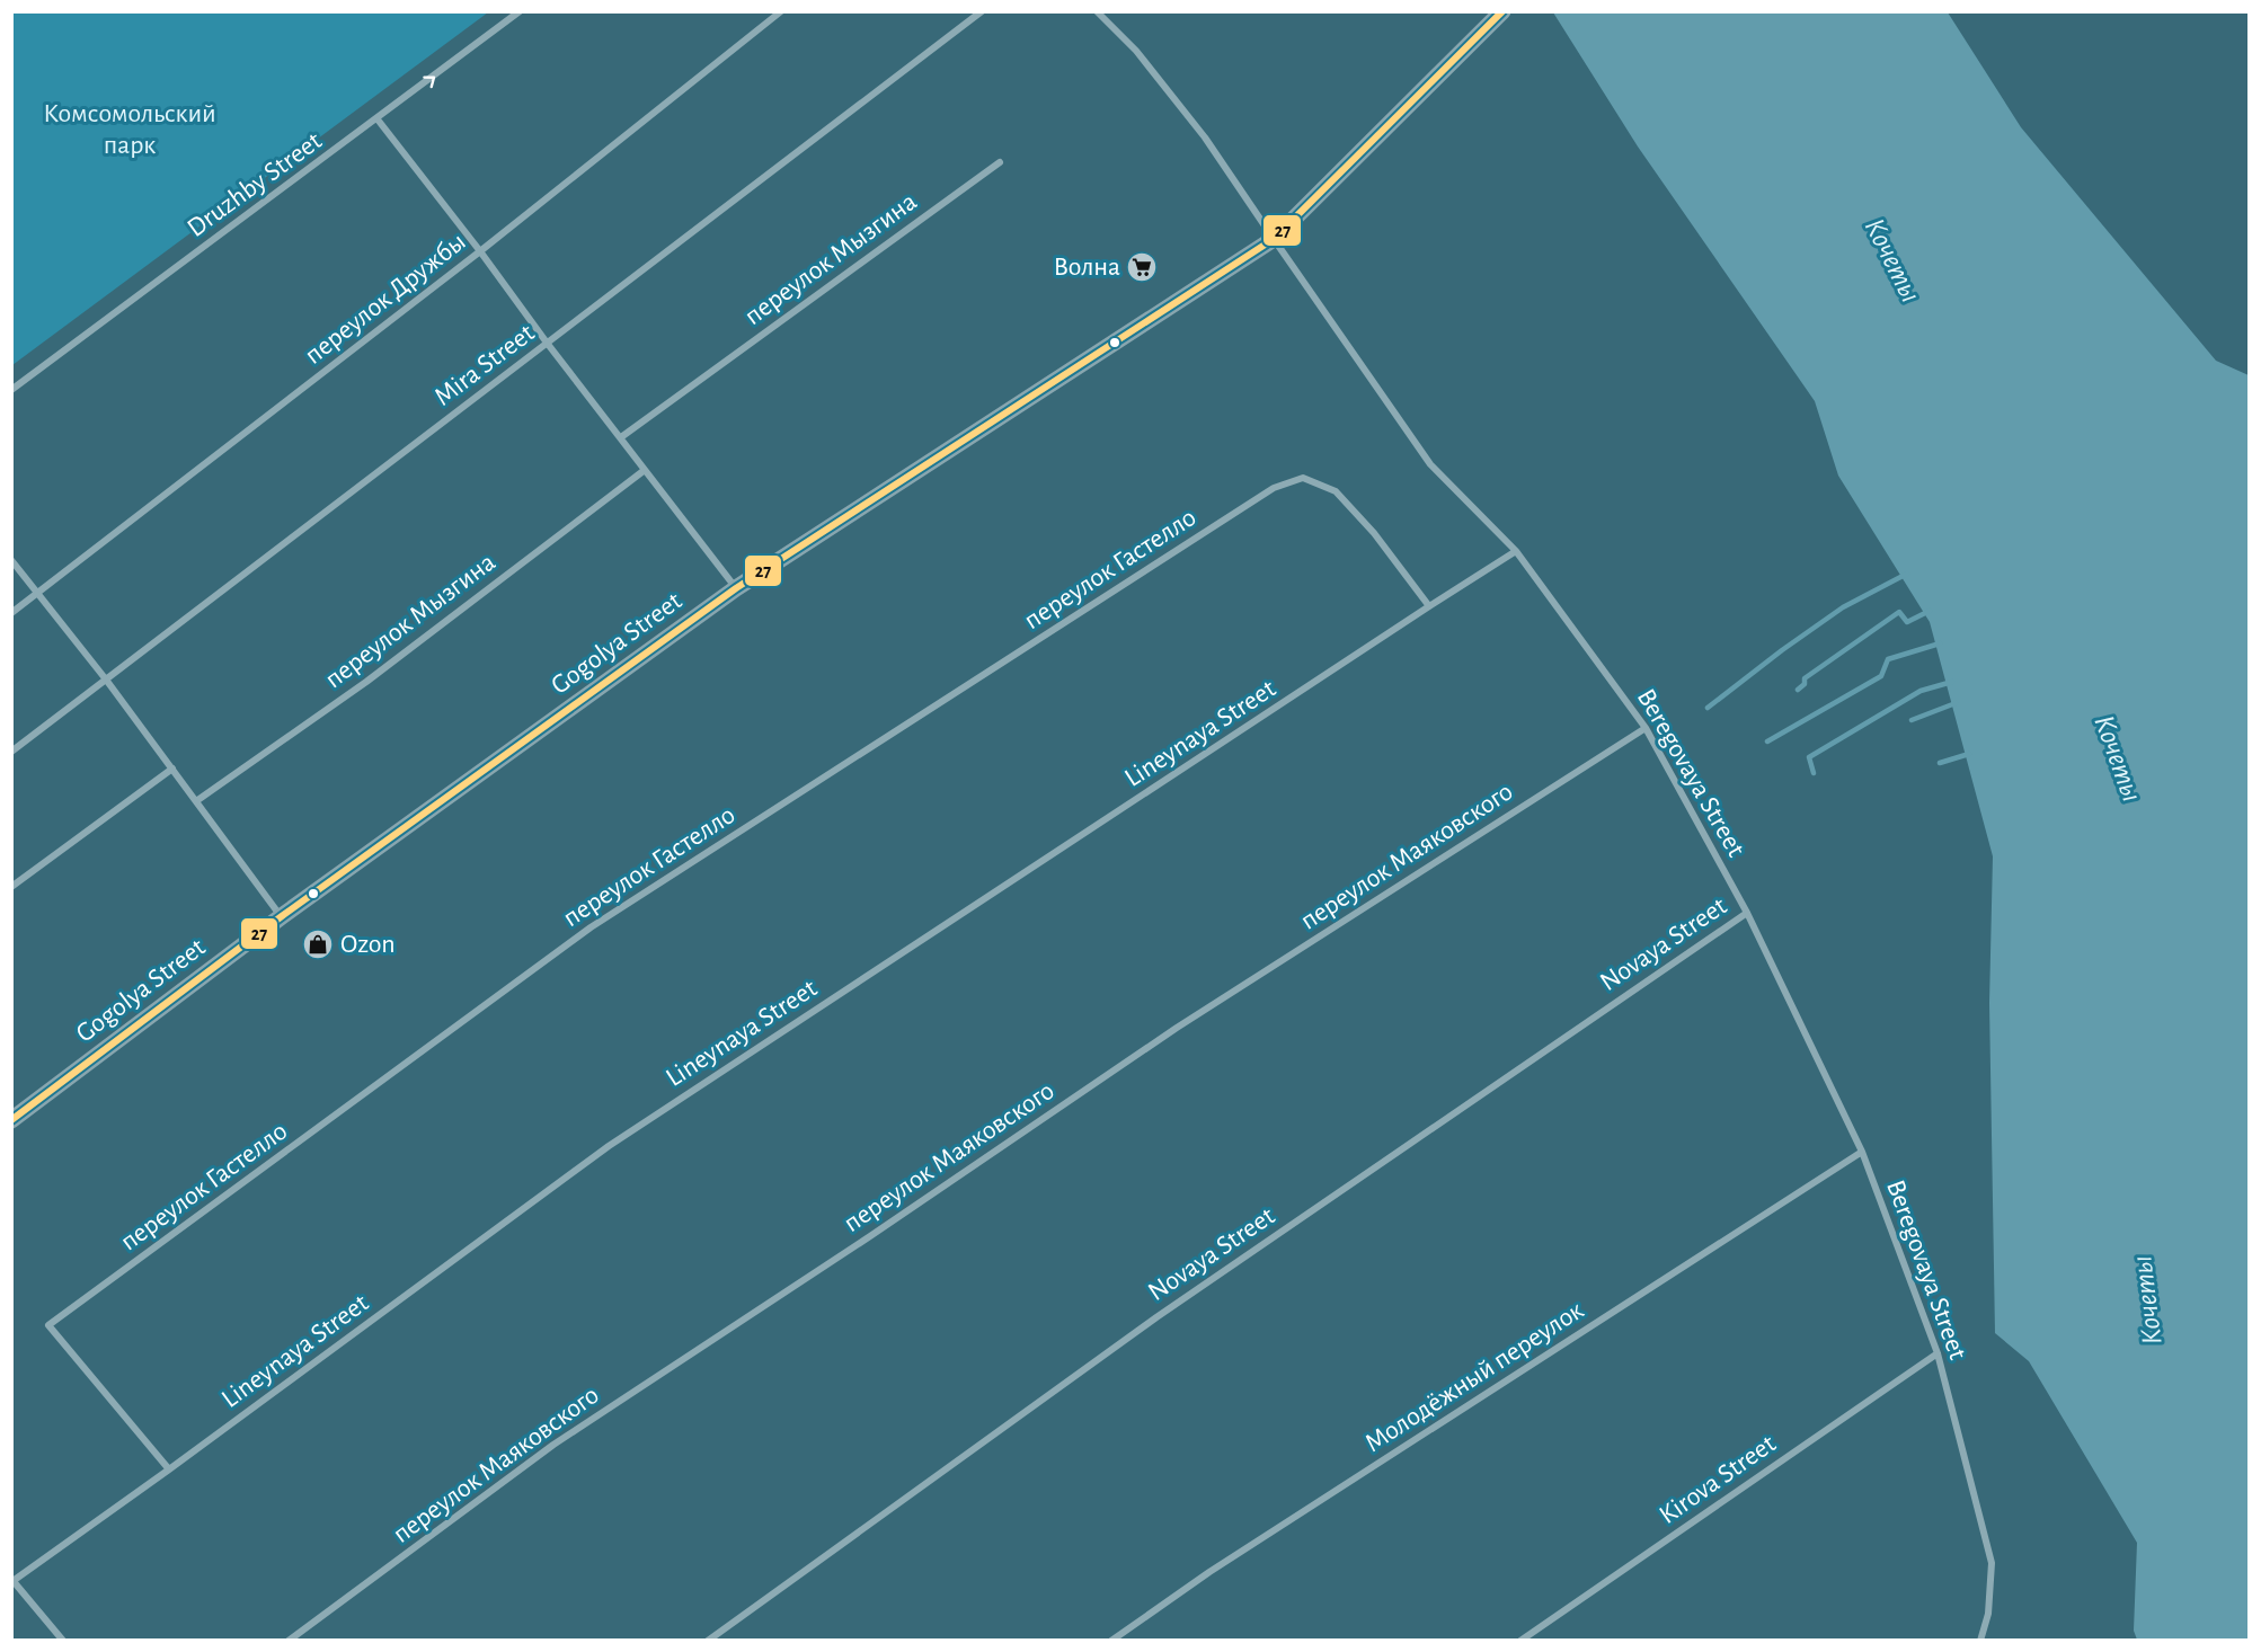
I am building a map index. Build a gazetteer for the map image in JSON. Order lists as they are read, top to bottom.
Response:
{
  "streets": {
    "street": [
      "Druzhby Street",
      "переулок Мызгина",
      "переулок Дружбы",
      "Mira Street",
      "переулок Гастелло",
      "Gogolya Street",
      "Lineynaya Street",
      "Beregovaya Street",
      "переулок Маяковского",
      "Novaya Street",
      "Молодёжный переулок",
      "Kirova Street"
    ]
  },
  "crossings": [
    ["переулок Гастелло", "Lineynaya Street"],
    ["Gogolya Street", "Beregovaya Street"],
    ["Lineynaya Street", "Beregovaya Street"],
    ["Beregovaya Street", "переулок Маяковского"],
    ["Beregovaya Street", "Novaya Street"],
    ["Beregovaya Street", "Молодёжный переулок"],
    ["Beregovaya Street", "Kirova Street"]
  ],
  "water": ["Кочеты"],
  "parks": ["Комсомольский парк"],
  "places": {
    "supermarket": ["Волна"],
    "shop": ["Ozon"]
  },
  "lines": ["transit line 27"]
}
